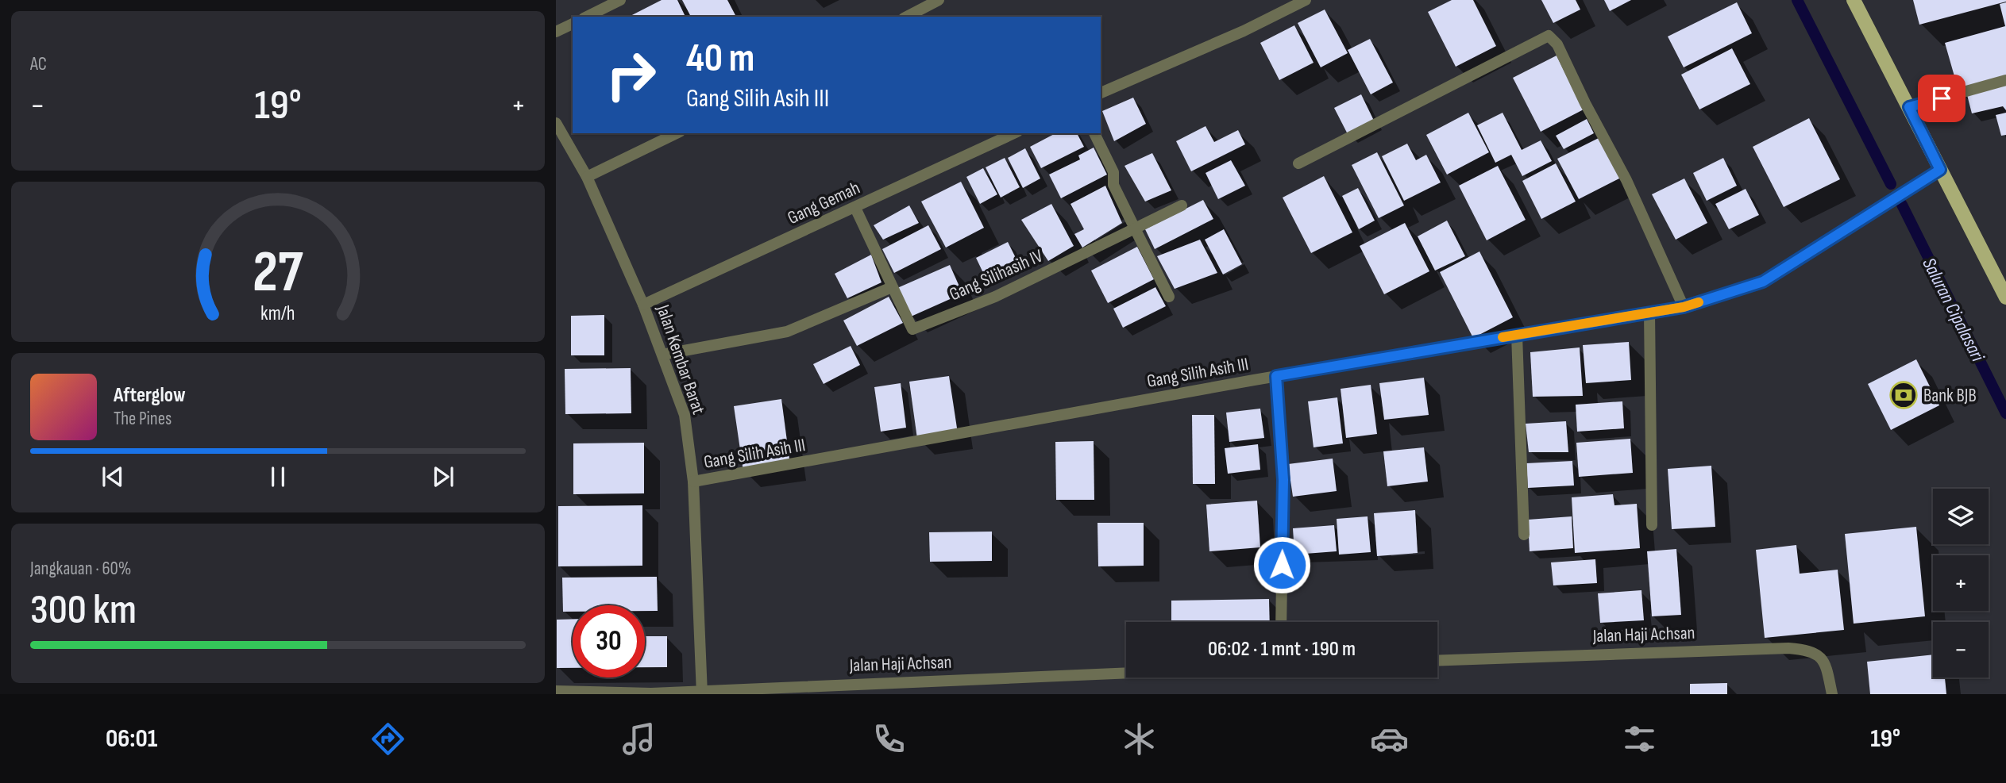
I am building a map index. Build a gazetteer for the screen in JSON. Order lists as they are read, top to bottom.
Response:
{
  "streets": {
    "street": [
      "Gang Gemah",
      "Gang Silihasih IV",
      "Jalan Kembar Barat",
      "Gang Silih Asih III",
      "Jalan Haji Achsan"
    ]
  },
  "crossings": [
    ["Gang Gemah", "Gang Silihasih IV"],
    ["Gang Gemah", "Jalan Kembar Barat"],
    ["Jalan Kembar Barat", "Gang Silih Asih III"],
    ["Jalan Kembar Barat", "Jalan Haji Achsan"]
  ],
  "water": ["Saluran Cipalasari"],
  "places": {
    "bank": ["Bank BJB"]
  },
  "page": {
    "tile": [
      "AC",
      ["Jangkauan · 60%", "300 km"]
    ],
    "turn": ["40 m", "Gang Silih Asih III"],
    "heat": ["−", "19°", "+"],
    "song": ["Afterglow", "The Pines"],
    "map_buttons": ["+", "−"],
    "limit": "30",
    "trip": "06:02 · 1 mnt · 190 m",
    "tabs": ["06:01", "19°"],
    "gauge": ["27", "km/h"]
  }
}
